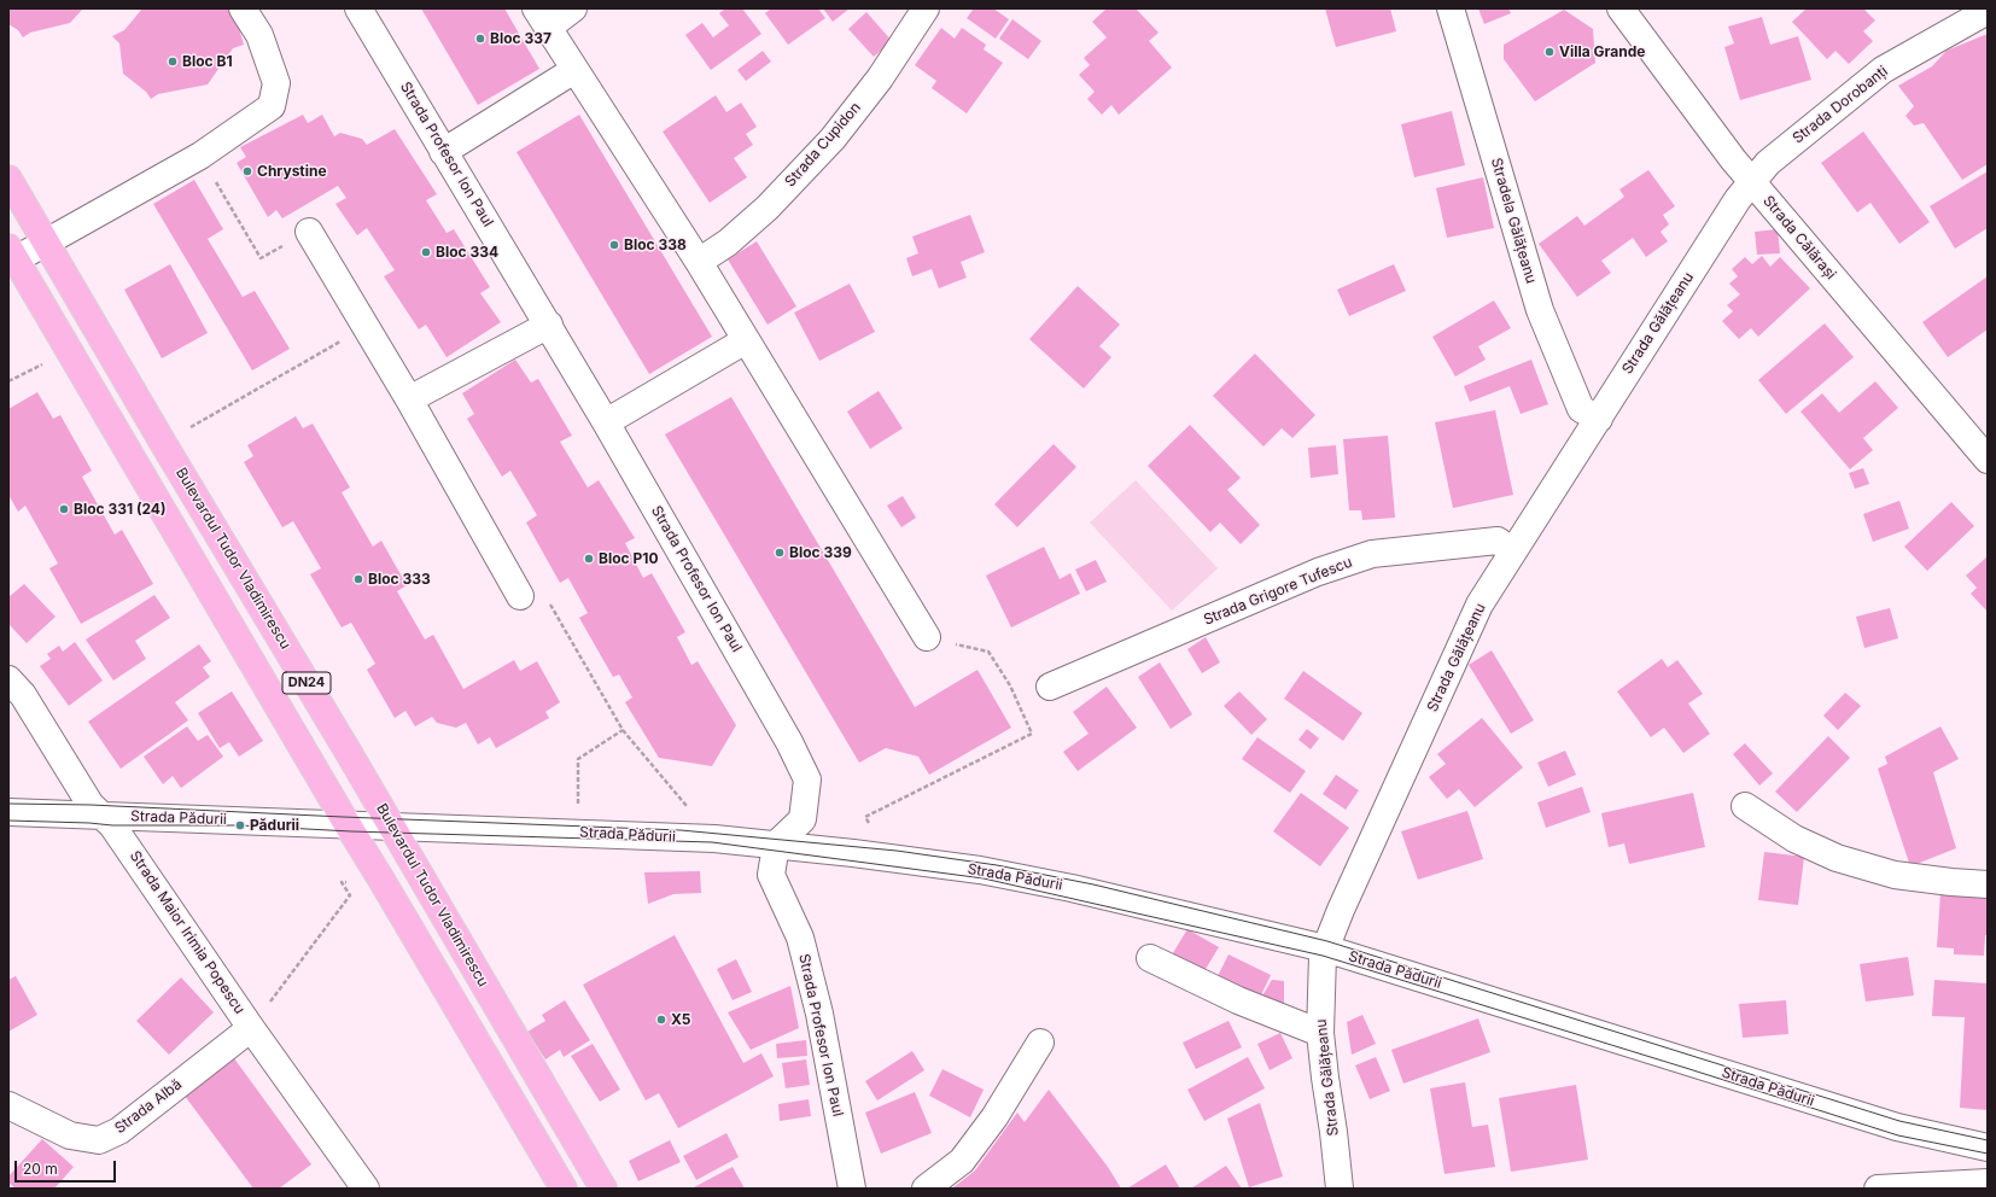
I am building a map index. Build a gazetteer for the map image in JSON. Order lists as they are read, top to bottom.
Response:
{
  "streets": {
    "main road": ["Bulevardul Tudor Vladimirescu", "DN24"],
    "street": [
      "Strada Dorobanți",
      "Strada Cupidon",
      "Strada Profesor Ion Paul",
      "Stradela Gălățeanu",
      "Strada Călărași",
      "Strada Gălățeanu",
      "Strada Grigore Tufescu",
      "Strada Pădurii",
      "Strada Maior Irimia Popescu",
      "Strada Albă"
    ]
  },
  "crossings": [
    ["Strada Dorobanți", "Strada Călărași"],
    ["Strada Dorobanți", "Strada Gălățeanu"],
    ["Strada Profesor Ion Paul", "Strada Pădurii"],
    ["Stradela Gălățeanu", "Strada Gălățeanu"],
    ["Strada Călărași", "Strada Gălățeanu"],
    ["Strada Gălățeanu", "Strada Grigore Tufescu"],
    ["Strada Gălățeanu", "Strada Pădurii"],
    ["Bulevardul Tudor Vladimirescu", "Strada Pădurii"],
    ["DN24", "Strada Pădurii"],
    ["Strada Pădurii", "Strada Maior Irimia Popescu"],
    ["Strada Maior Irimia Popescu", "Strada Albă"]
  ],
  "places": [
    "Bloc 337",
    "Villa Grande",
    "Bloc B1",
    "Chrystine",
    "Bloc 338",
    "Bloc 334",
    "Bloc 331 (24)",
    "Bloc 339",
    "Bloc P10",
    "Bloc 333",
    "Pădurii",
    "X5"
  ],
  "scale_bar": "20 m"
}
